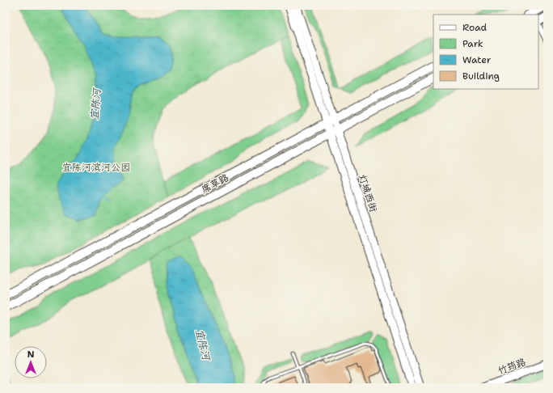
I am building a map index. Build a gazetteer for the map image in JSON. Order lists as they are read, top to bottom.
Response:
{
  "streets": {
    "main road": ["席草路"],
    "street": ["灯城西街", "竹筠路"]
  },
  "crossings": [
    ["席草路", "灯城西街"]
  ],
  "water": ["宜陈河"],
  "parks": ["宜陈河滨河公园"],
  "legend": [
    "Road",
    "Park",
    "Water",
    "Building"
  ],
  "north": "top"
}
